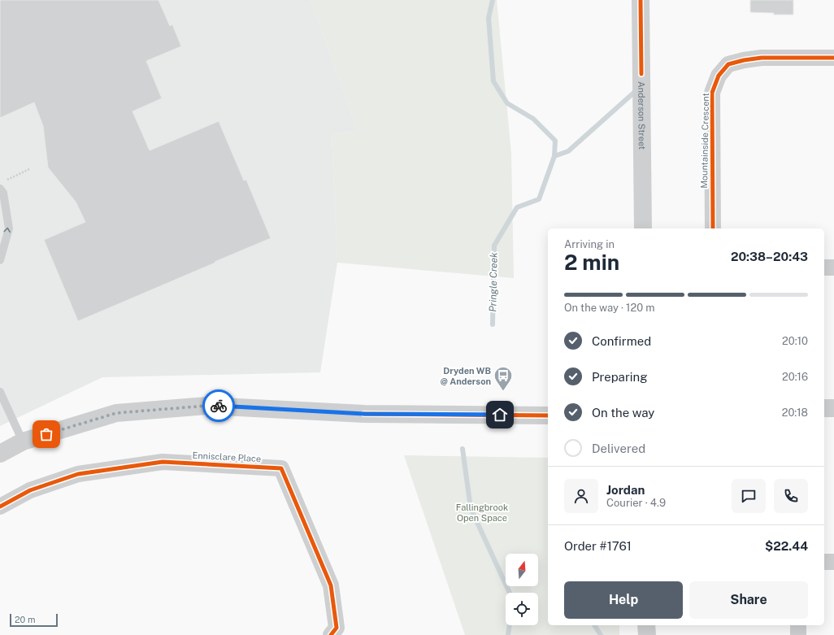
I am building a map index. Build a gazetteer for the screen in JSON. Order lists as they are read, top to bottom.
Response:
{
  "streets": {
    "street": ["Anderson Street", "Mountainside Crescent", "Ennisclare Place"]
  },
  "water": ["Pringle Creek"],
  "parks": ["Fallingbrook Open Space"],
  "places": {
    "bus stop": ["Dryden WB @ Anderson"]
  },
  "scale_bar": "20 m",
  "north": "top",
  "page": {
    "heading": ["2 min", "Arriving in", "20:38–20:43"],
    "panel": [
      "Jordan",
      "Courier · 4.9",
      "Order #1761",
      "$22.44"
    ],
    "bar": "On the way · 120 m",
    "list": [
      ["Confirmed", "20:10"],
      ["Preparing", "20:16"],
      ["On the way", "20:18"],
      "Delivered"
    ],
    "buttons": ["Help", "Share"],
    "scale": "20 m"
  }
}
